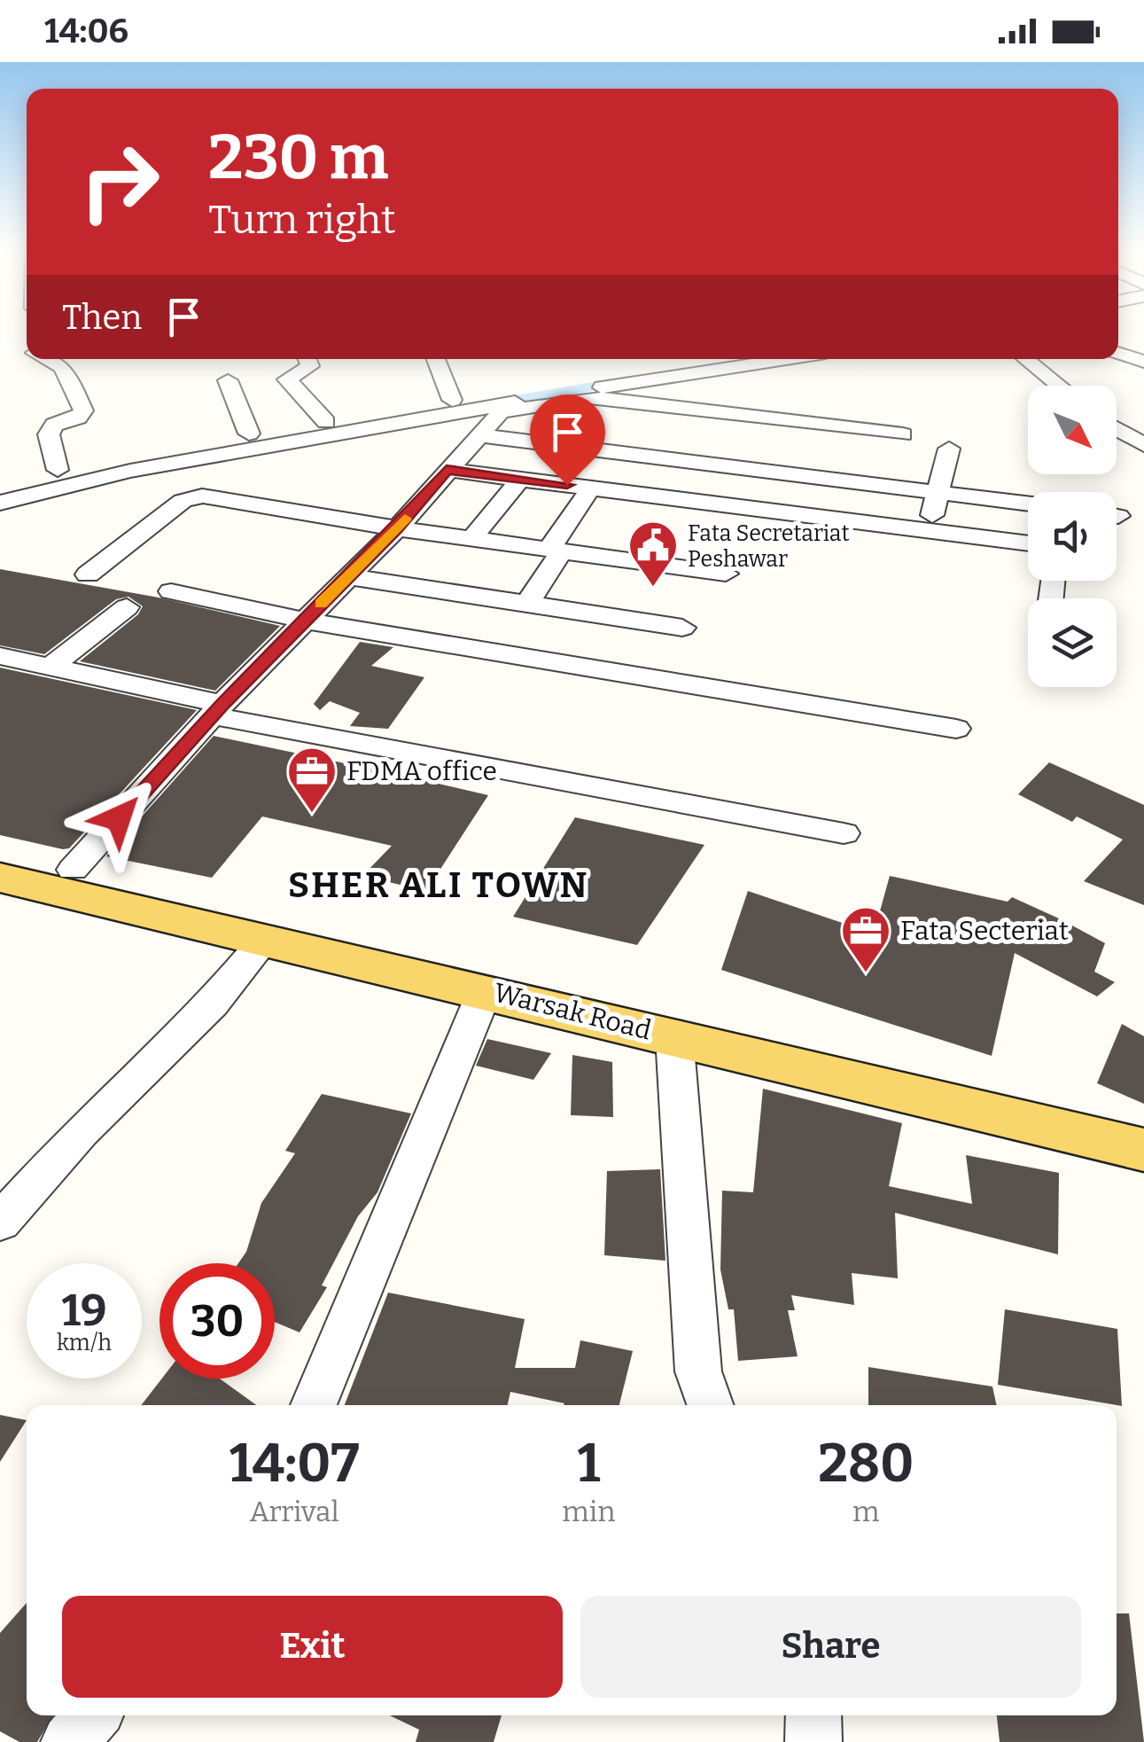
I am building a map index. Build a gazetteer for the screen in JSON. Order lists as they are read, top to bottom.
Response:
{
  "streets": {
    "main road": ["Warsak Road"]
  },
  "districts": ["SHER ALI TOWN"],
  "places": {
    "public building": ["Fata Secretariat Peshawar"],
    "office": ["FDMA office", "Fata Secteriat"]
  },
  "north": "bottom right",
  "page": {
    "status": "14:06",
    "turn": ["230 m", "Turn right"],
    "then": "Then",
    "speed": "19 km/h",
    "limit": "30",
    "eta": [
      "14:07",
      "Arrival",
      "1",
      "min",
      "280",
      "m"
    ],
    "buttons": ["Exit", "Share"]
  }
}
